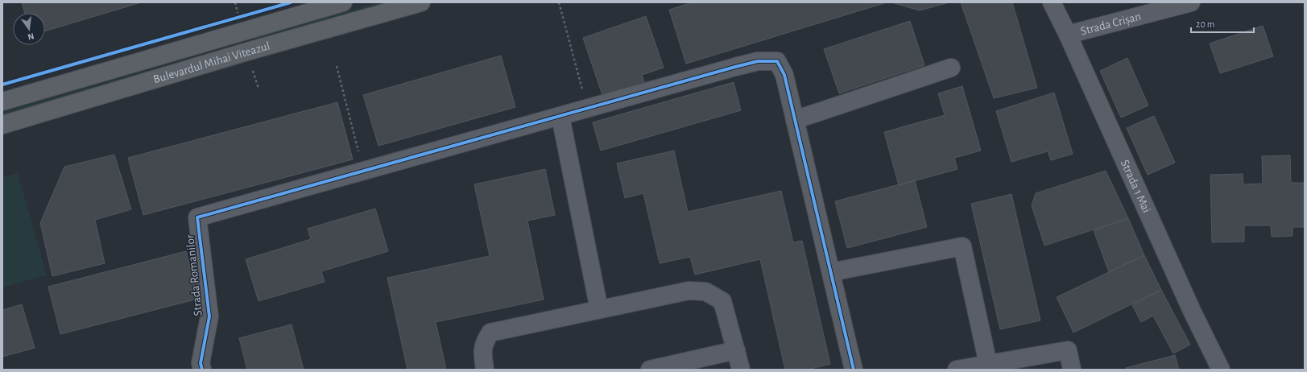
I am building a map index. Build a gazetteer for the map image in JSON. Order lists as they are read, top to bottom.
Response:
{
  "streets": {
    "main road": ["Bulevardul Mihai Viteazul"],
    "street": ["Strada Crișan", "Strada 1 Mai", "Strada Romanilor"]
  },
  "crossings": [
    ["Strada Crișan", "Strada 1 Mai"]
  ],
  "scale_bar": "20 m",
  "north": "bottom"
}
